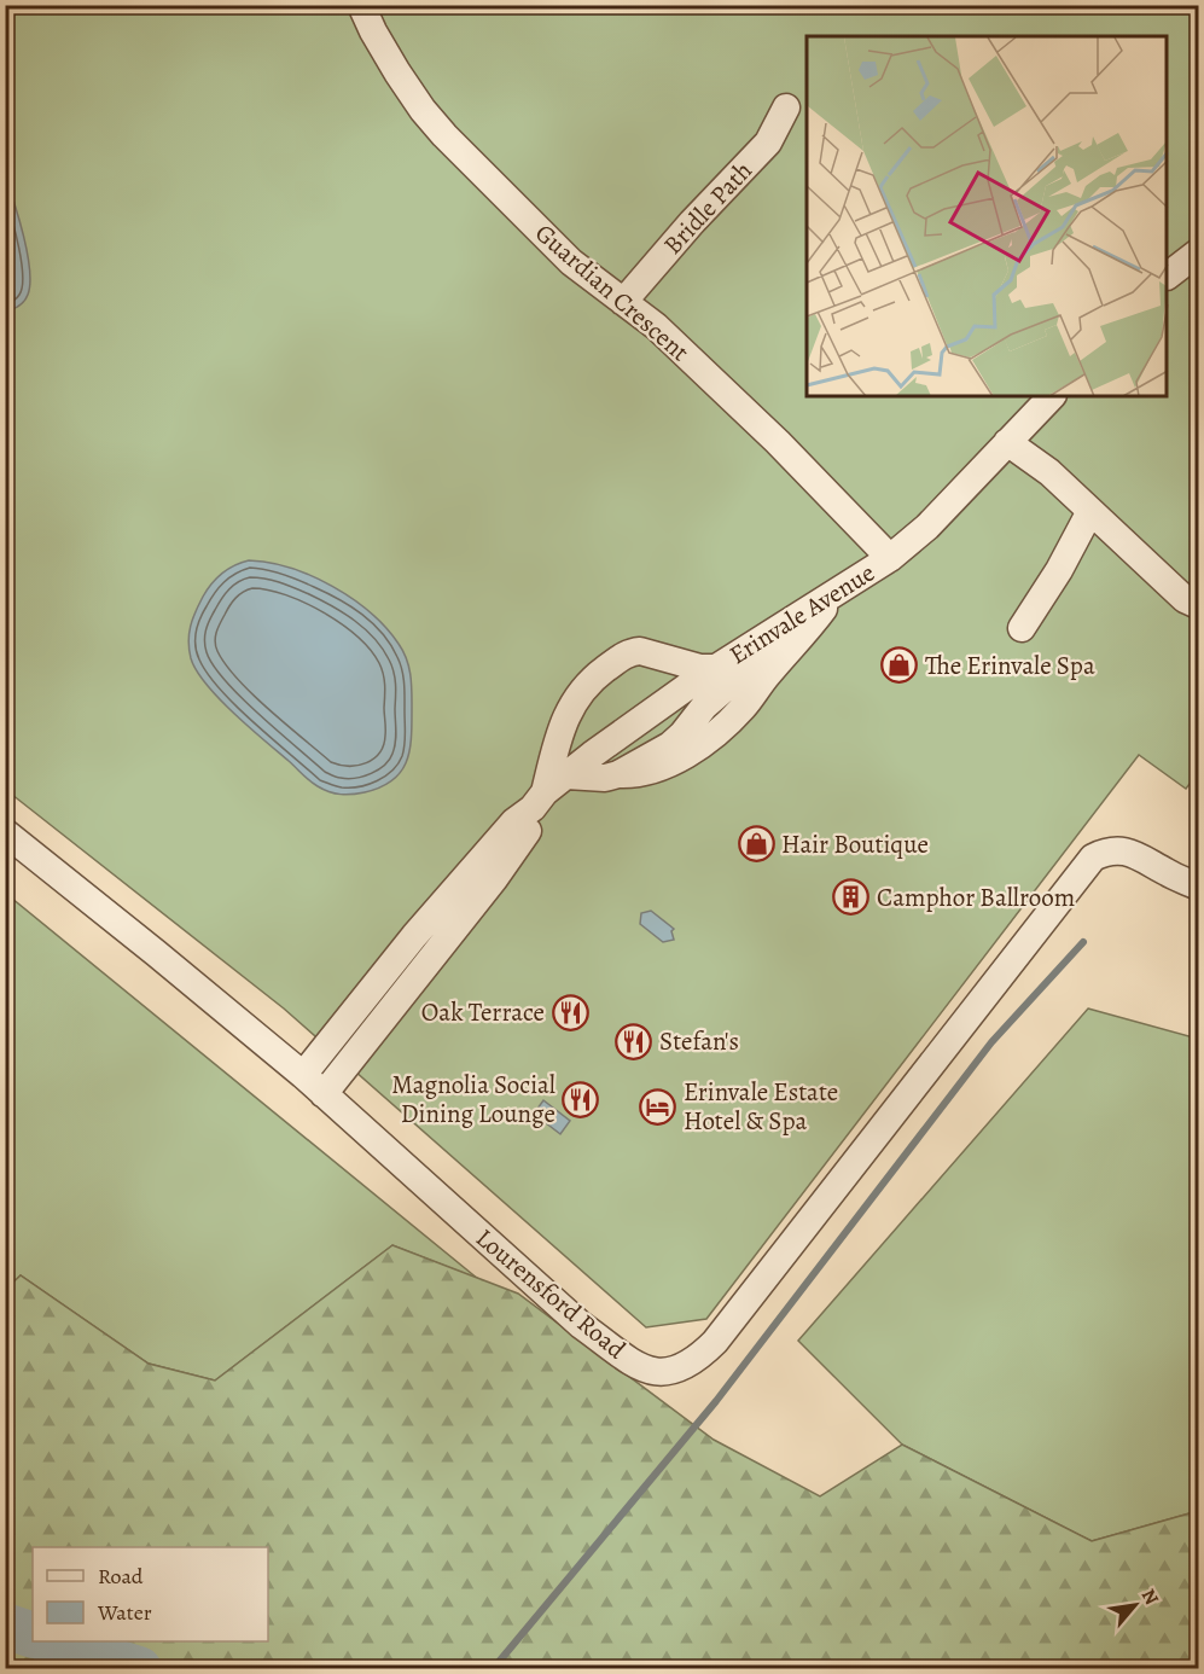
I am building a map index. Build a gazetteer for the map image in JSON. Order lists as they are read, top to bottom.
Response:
{
  "streets": {
    "street": [
      "Bridle Path",
      "Guardian Crescent",
      "Erinvale Avenue",
      "Lourensford Road"
    ]
  },
  "crossings": [
    ["Bridle Path", "Guardian Crescent"],
    ["Guardian Crescent", "Erinvale Avenue"],
    ["Erinvale Avenue", "Lourensford Road"]
  ],
  "places": {
    "shop": ["The Erinvale Spa", "Hair Boutique"],
    "building": ["Camphor Ballroom"],
    "restaurant": ["Oak Terrace", "Stefan's", "Magnolia Social Dining Lounge"],
    "hotel": ["Erinvale Estate Hotel & Spa"]
  },
  "legend": ["Road", "Water"],
  "north": "top right"
}
